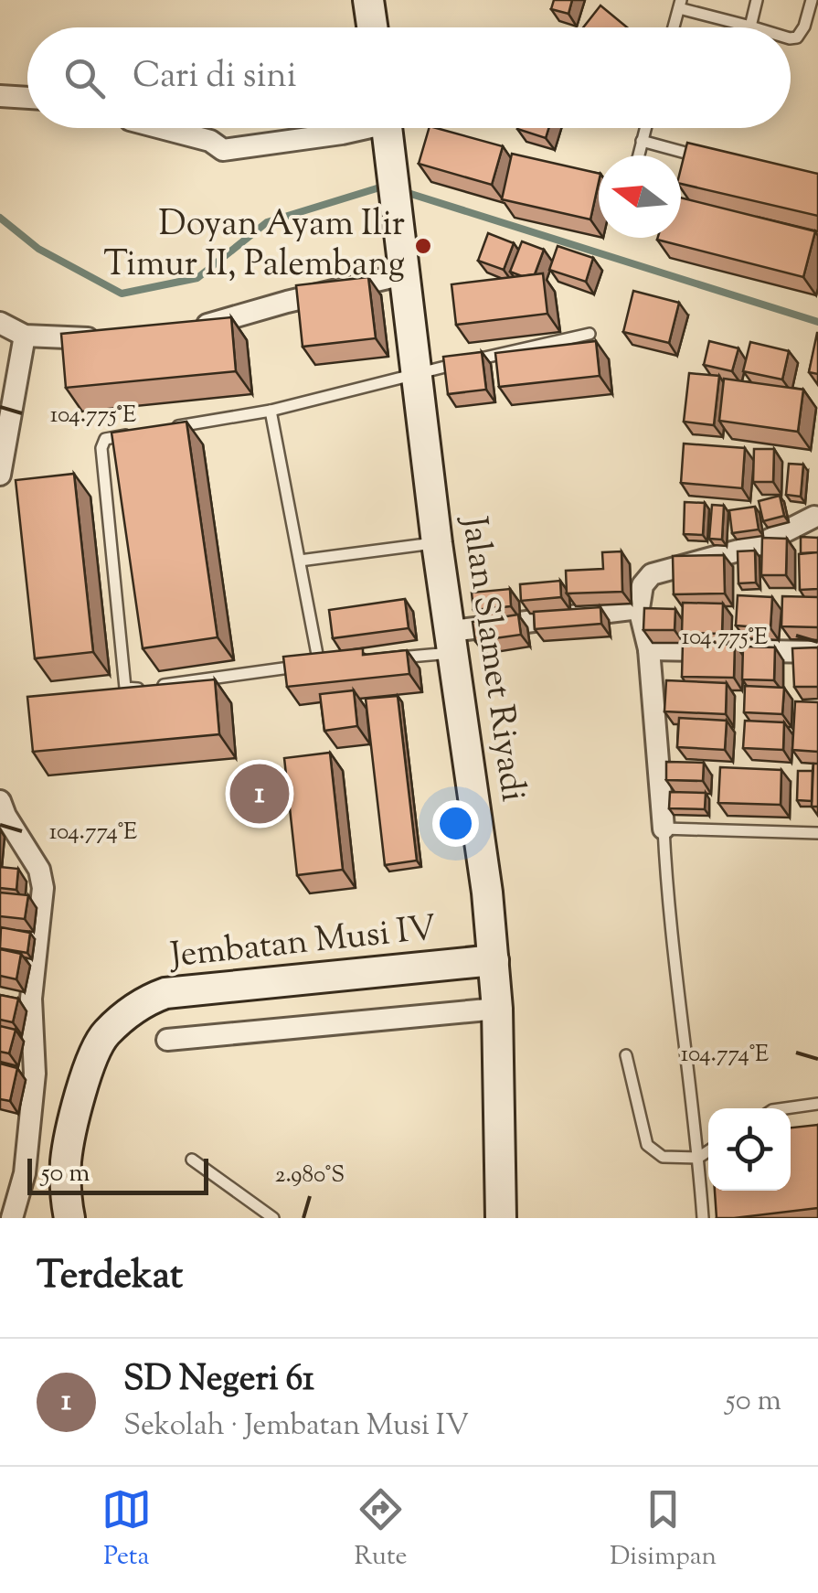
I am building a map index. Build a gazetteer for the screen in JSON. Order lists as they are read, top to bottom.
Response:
{
  "streets": {
    "street": ["Jalan Slamet Riyadi", "Jembatan Musi IV"]
  },
  "crossings": [
    ["Jalan Slamet Riyadi", "Jembatan Musi IV"]
  ],
  "places": ["Doyan Ayam Ilir Timur II, Palembang"],
  "scale_bar": "50 m",
  "north": "left",
  "page": {
    "search": "Cari di sini",
    "pins": "1",
    "scale": "50 m",
    "heading": "Terdekat",
    "list": [
      {
        "mark": "1",
        "name": "SD Negeri 61",
        "note": "Sekolah · Jembatan Musi IV",
        "value": "50 m"
      }
    ],
    "nav": ["Peta", "Rute", "Disimpan"]
  },
  "coordinates": ["104.775°E", "104.774°E", "2.980°S"]
}
